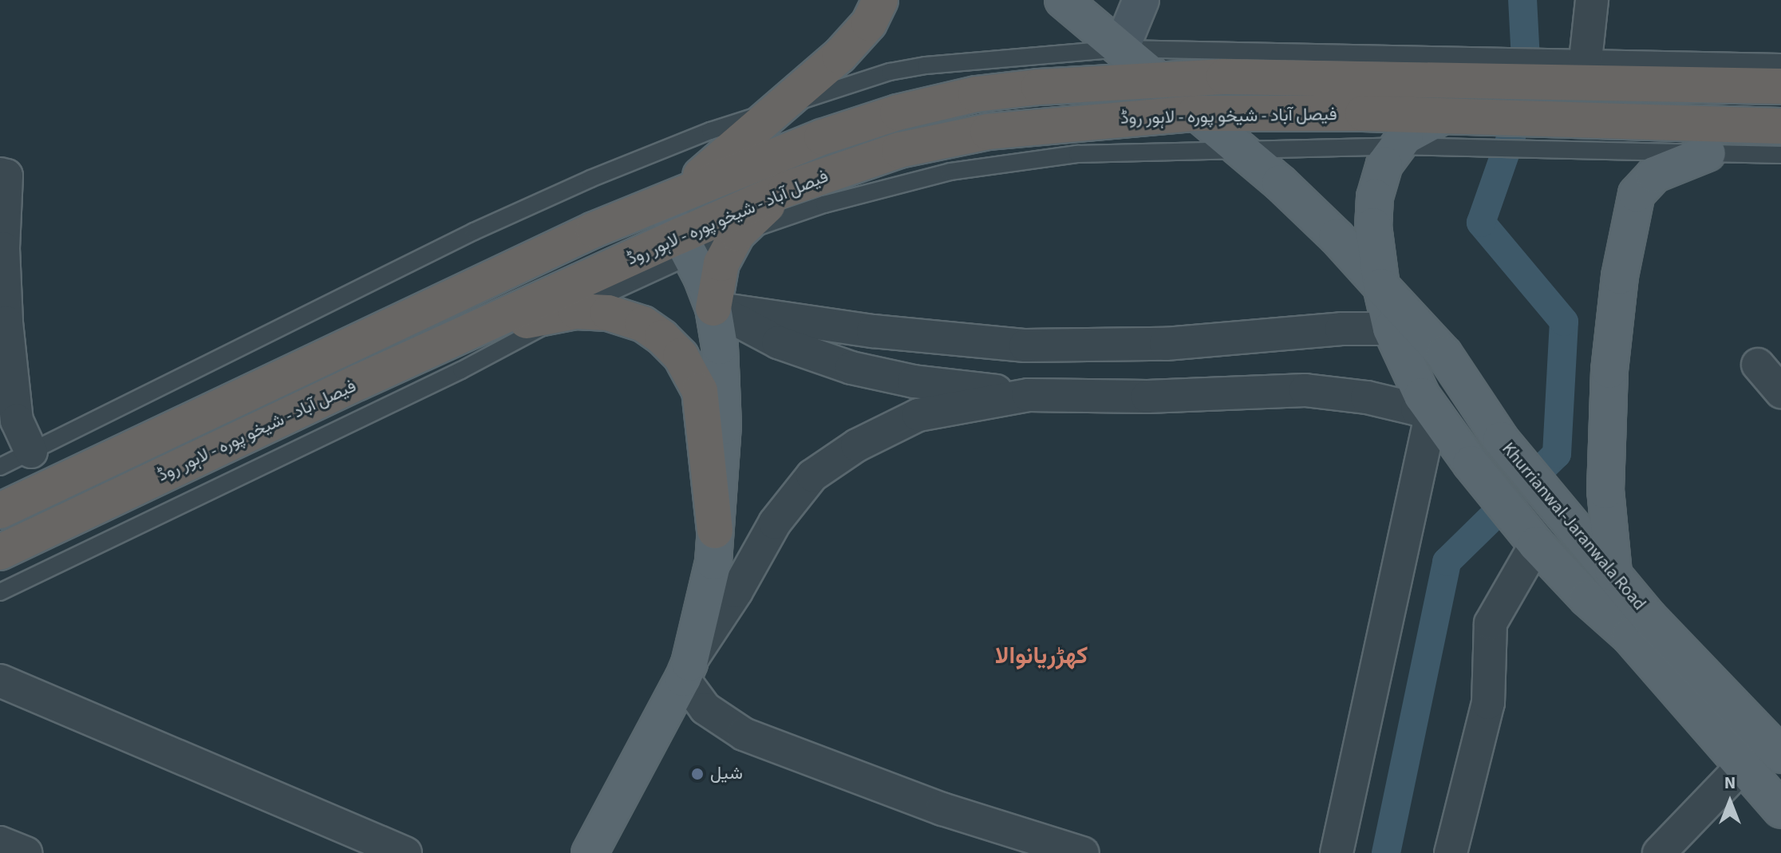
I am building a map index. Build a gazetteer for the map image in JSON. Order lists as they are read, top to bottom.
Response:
{
  "streets": {
    "highway": ["فیصل آباد - شیخو پورہ - لاہور روڈ"],
    "main road": ["Khurrianwal-Jaranwala Road"]
  },
  "crossings": [
    ["فیصل آباد - شیخو پورہ - لاہور روڈ", "Khurrianwal-Jaranwala Road"]
  ],
  "districts": ["کھڑریانوالا"],
  "places": ["شیل"],
  "north": "top"
}
